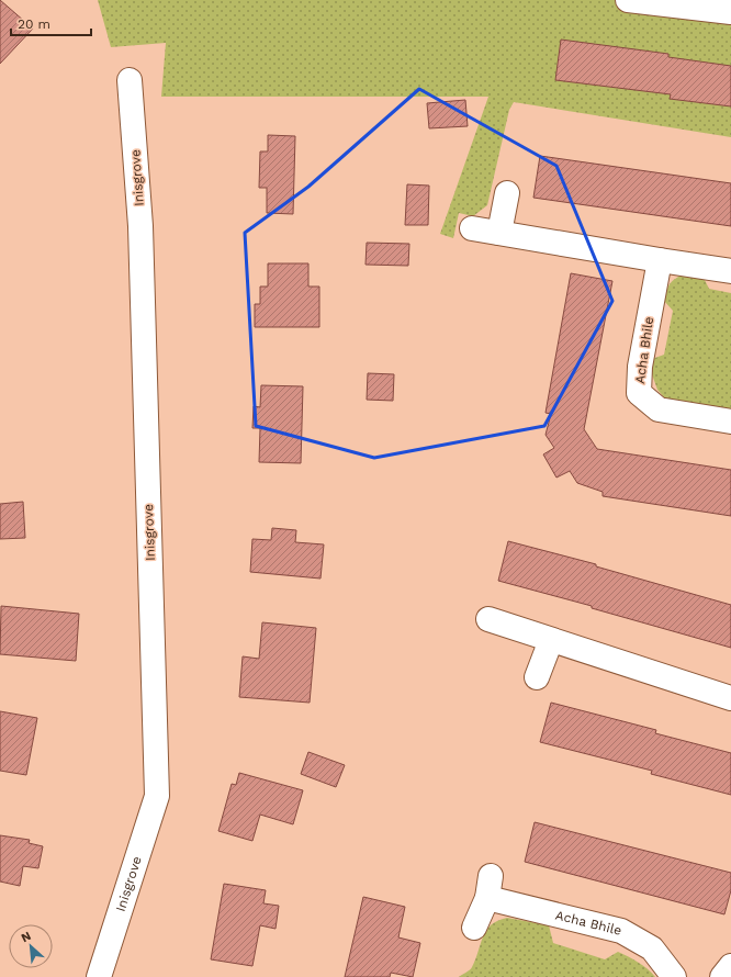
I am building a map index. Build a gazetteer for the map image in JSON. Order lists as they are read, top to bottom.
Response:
{
  "streets": {
    "street": ["Inisgrove", "Acha Bhile"]
  },
  "scale_bar": "20 m",
  "north": "top left"
}
